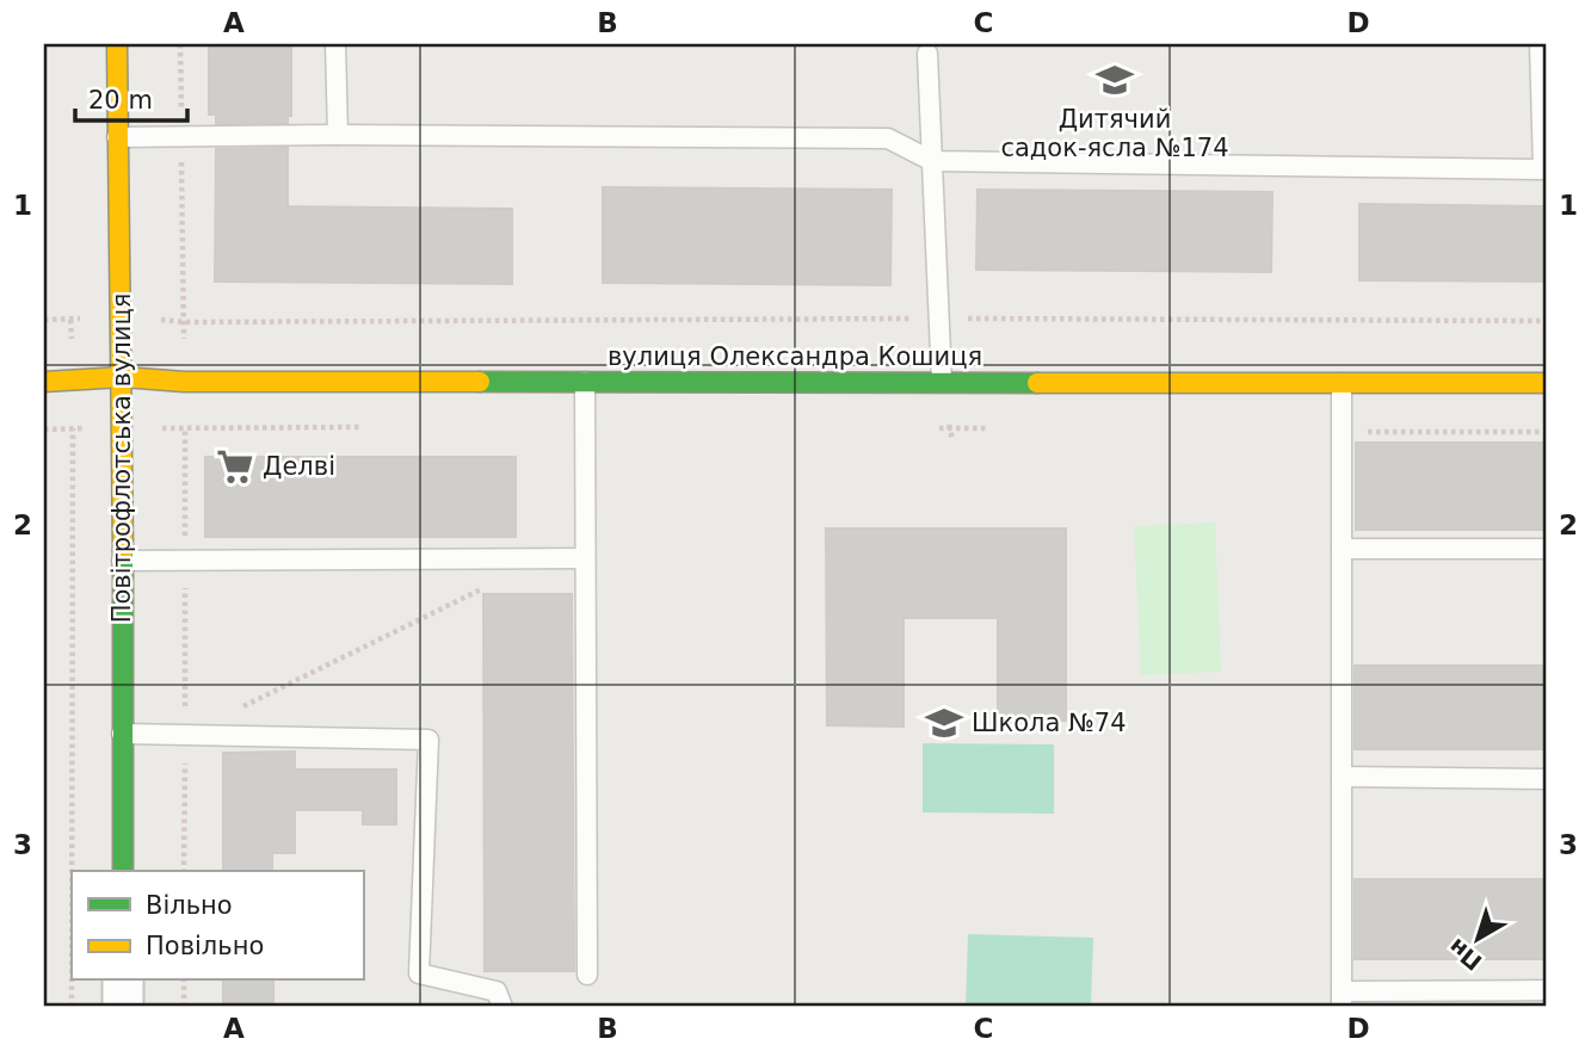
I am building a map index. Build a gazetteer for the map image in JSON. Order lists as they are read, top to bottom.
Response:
{
  "streets": {
    "street": ["вулиця Олександра Кошиця", "Повітрофлотська вулиця"]
  },
  "crossings": [
    ["вулиця Олександра Кошиця", "Повітрофлотська вулиця"]
  ],
  "places": {
    "school or university": ["Дитячий садок-ясла №174", "Школа №74"],
    "supermarket": ["Делві"]
  },
  "legend": ["Вільно", "Повільно"],
  "scale_bar": "20 m",
  "north": "bottom left",
  "grid": {
    "columns": [
      "A",
      "B",
      "C",
      "D"
    ],
    "rows": ["1", "2", "3"]
  }
}
